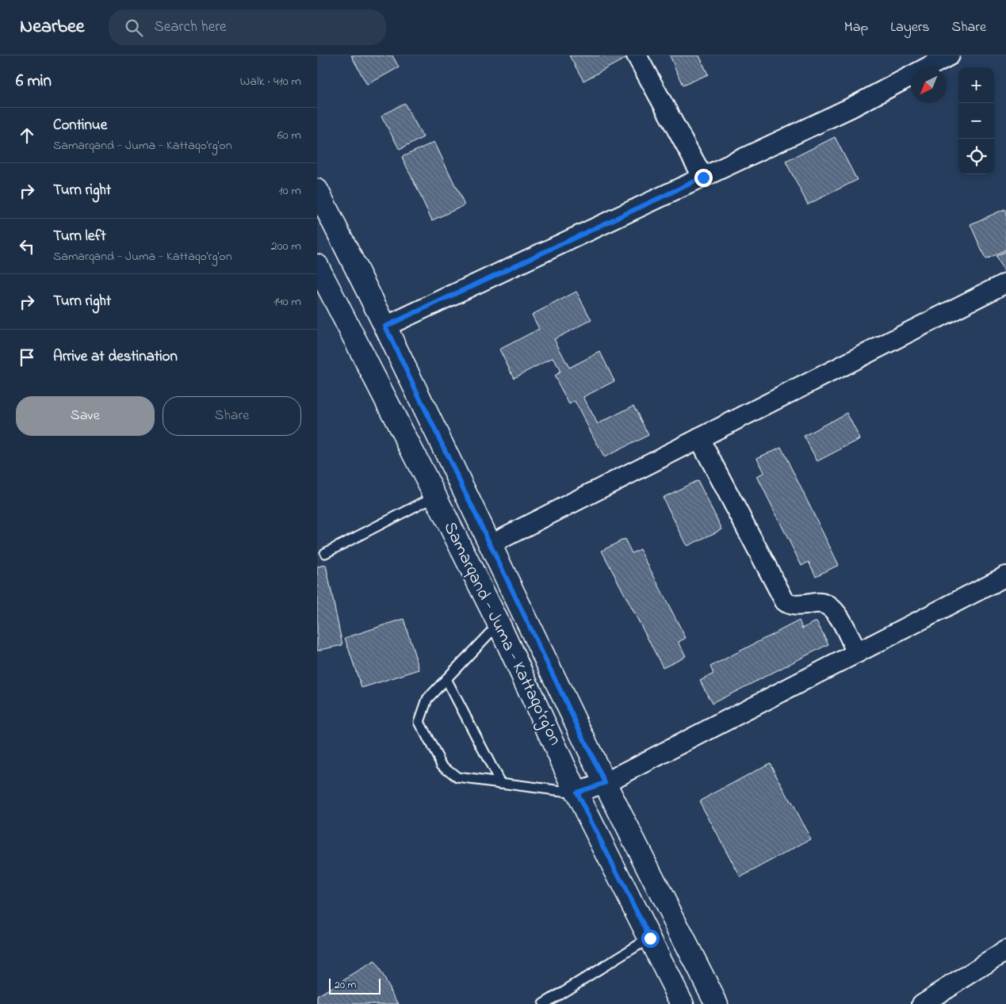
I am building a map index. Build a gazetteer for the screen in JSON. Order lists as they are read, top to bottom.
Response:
{
  "streets": {
    "main road": ["Samarqand - Juma - Kattaqo‘rg‘on"]
  },
  "scale_bar": "20 m",
  "north": "bottom left",
  "page": {
    "header": "Nearbee",
    "search": "Search here",
    "nav": ["Map", "Layers", "Share"],
    "heading": ["6 min", "Walk · 410 m"],
    "map_buttons": ["+", "−"],
    "list": [
      ["Continue", "Samarqand - Juma - Kattaqo‘rg‘on", "60 m"],
      ["Turn right", "10 m"],
      ["Turn left", "Samarqand - Juma - Kattaqo‘rg‘on", "200 m"],
      ["Turn right", "140 m"],
      "Arrive at destination"
    ],
    "buttons": ["Save", "Share"],
    "scale": "20 m"
  }
}
